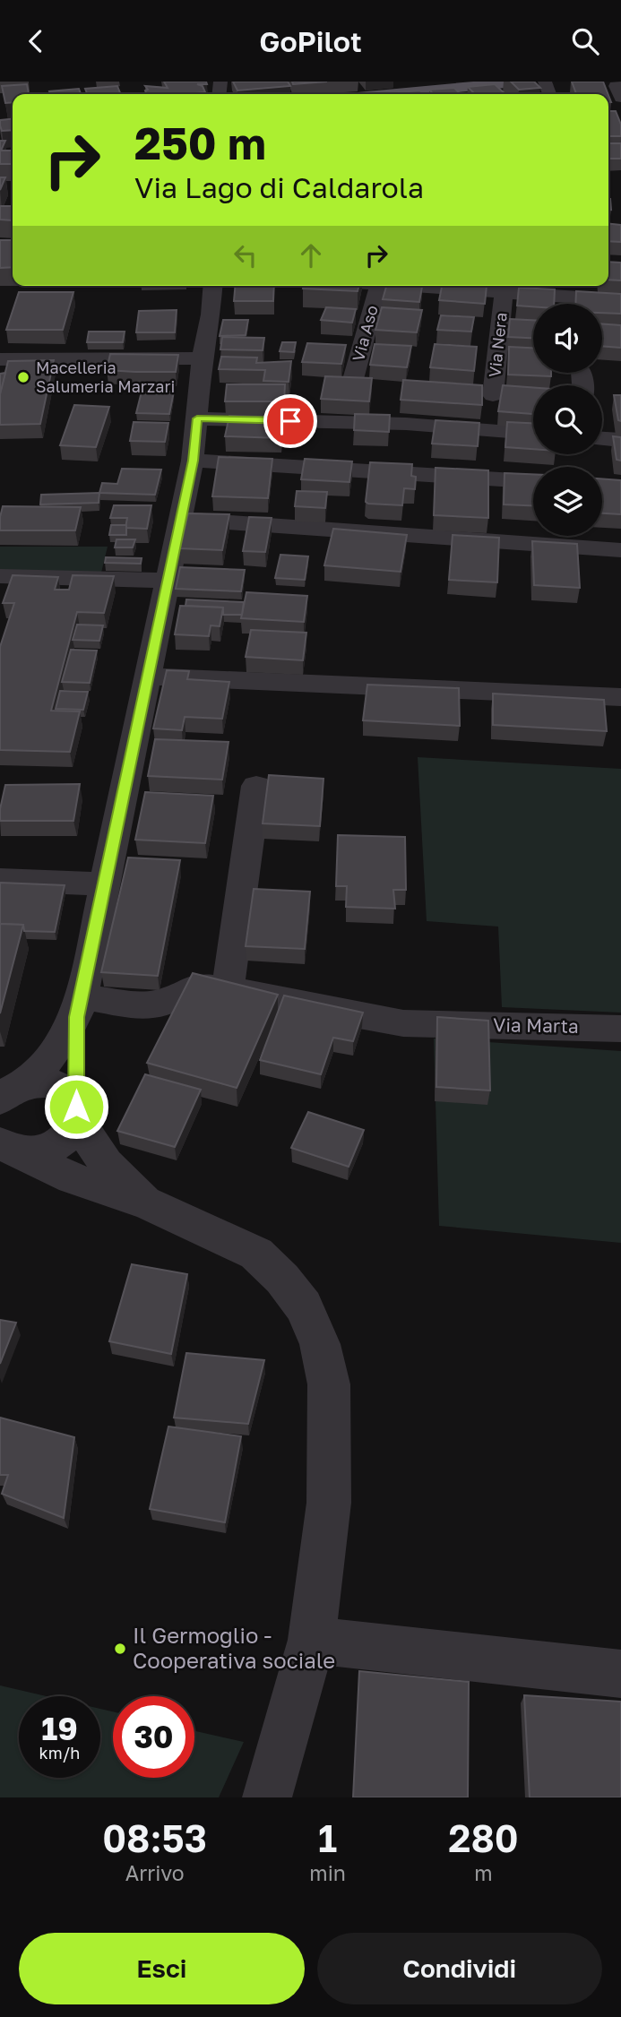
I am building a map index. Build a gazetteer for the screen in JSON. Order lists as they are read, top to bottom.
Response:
{
  "streets": {
    "street": ["Via Aso", "Via Nera", "Via Marta"]
  },
  "places": ["Macelleria Salumeria Marzari", "Il Germoglio - Cooperativa sociale"],
  "page": {
    "header": "GoPilot",
    "turn": ["250 m", "Via Lago di Caldarola"],
    "speed": "19 km/h",
    "limit": "30",
    "eta": [
      "08:53",
      "Arrivo",
      "1",
      "min",
      "280",
      "m"
    ],
    "buttons": ["Esci", "Condividi"]
  }
}
